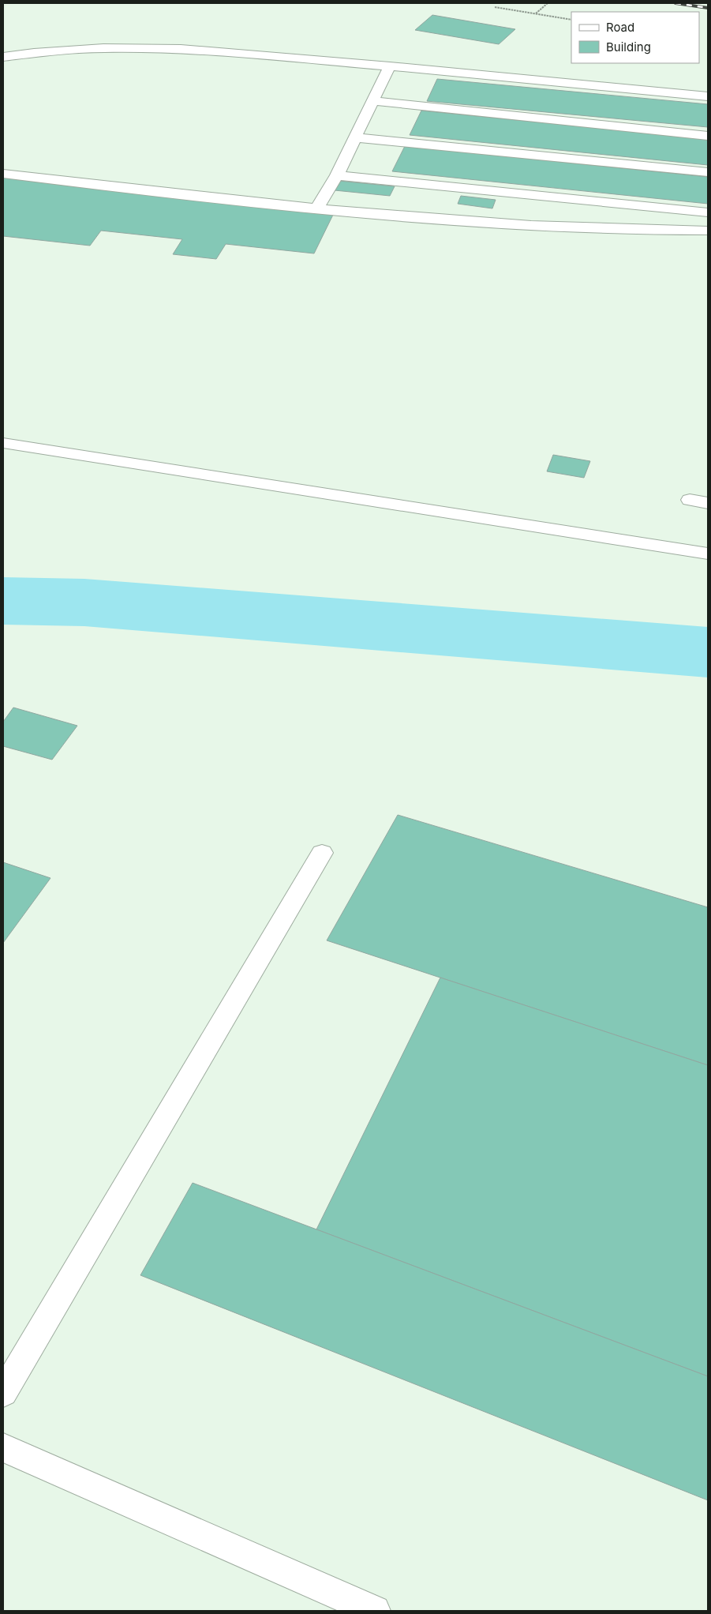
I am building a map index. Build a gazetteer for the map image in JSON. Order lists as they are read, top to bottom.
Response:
{
  "legend": ["Road", "Building"]
}
